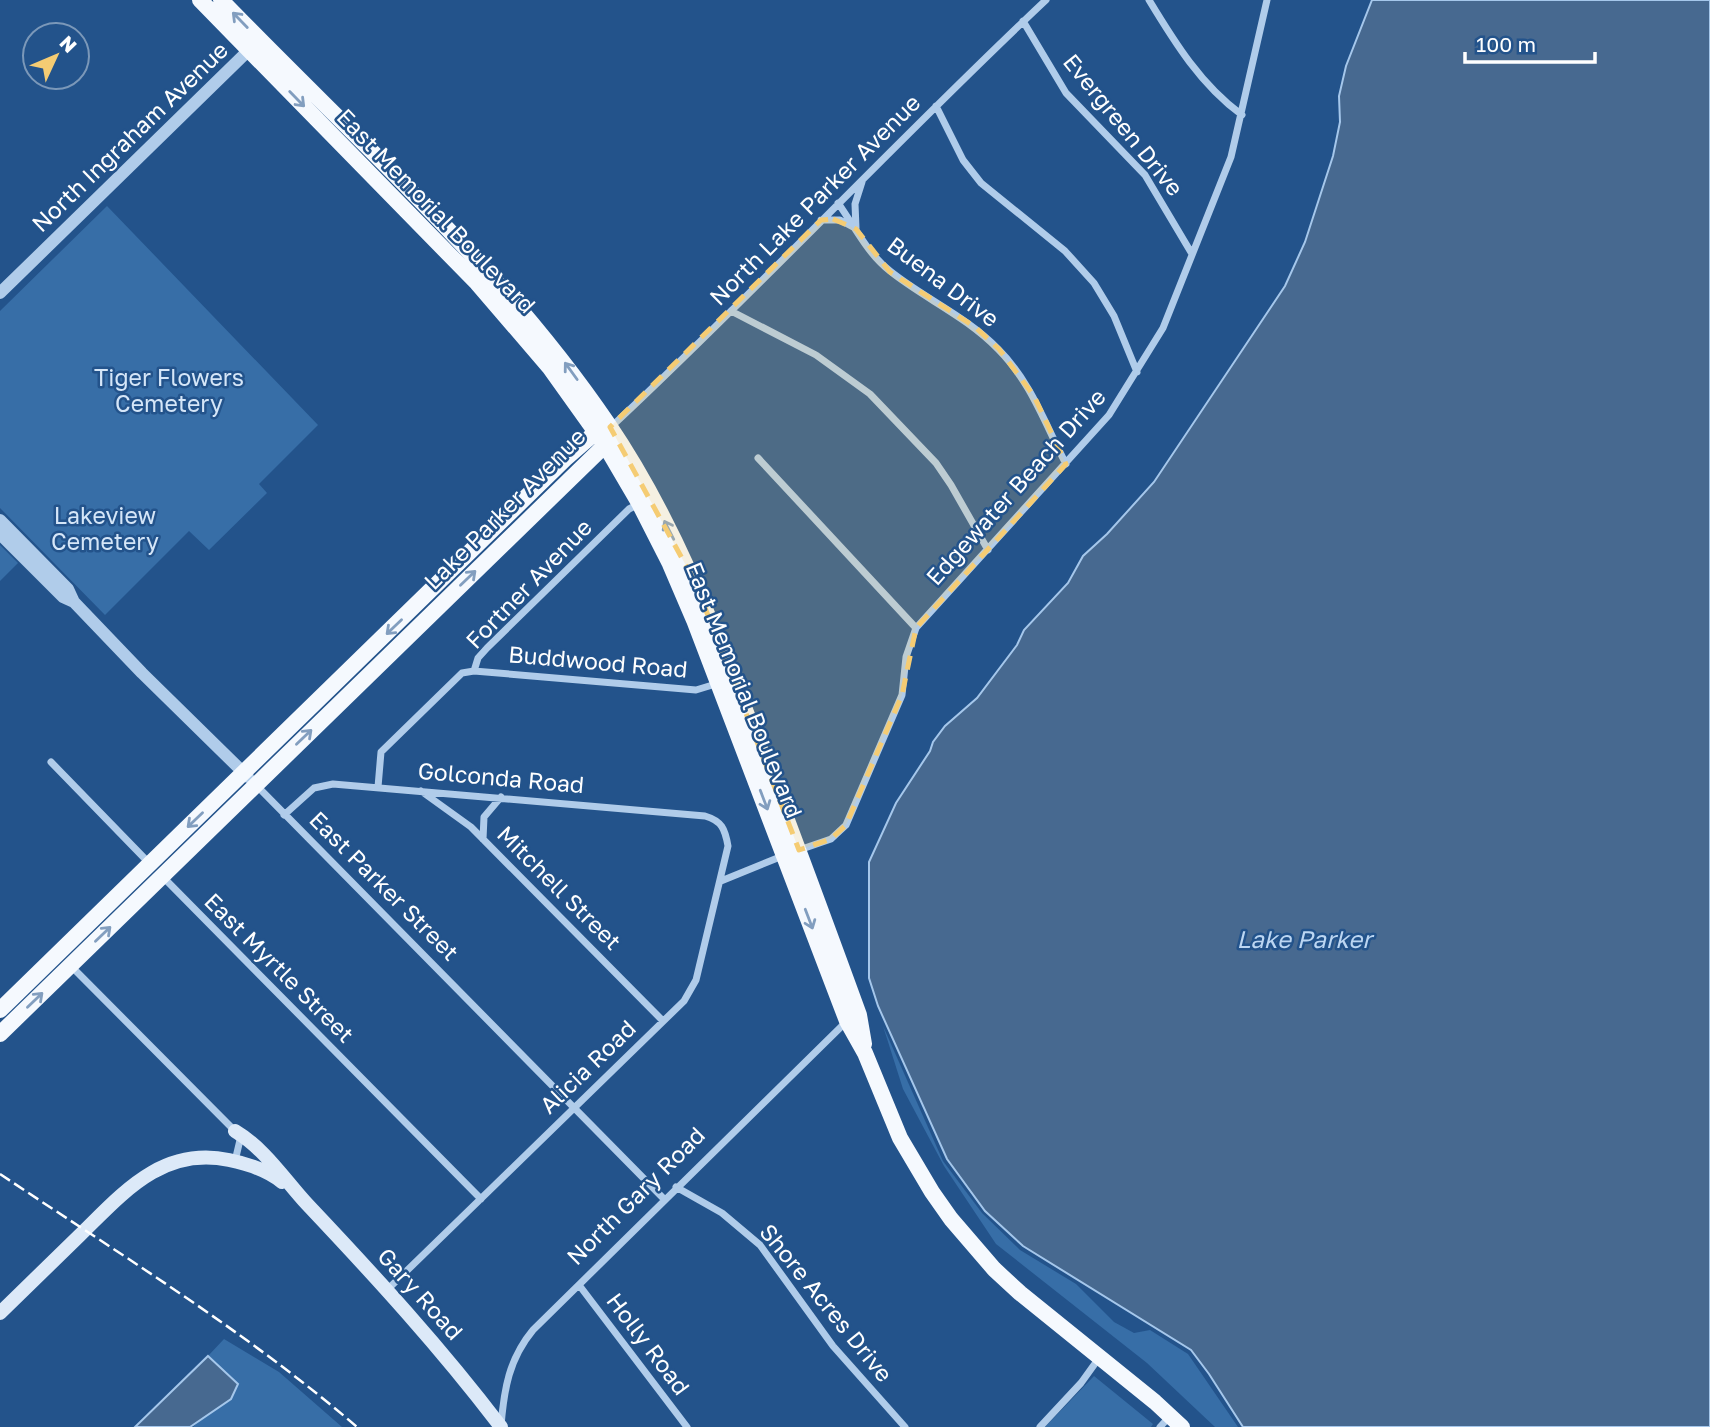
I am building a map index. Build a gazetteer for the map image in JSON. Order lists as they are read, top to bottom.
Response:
{
  "streets": {
    "main road": ["East Memorial Boulevard", "Lake Parker Avenue", "Gary Road"],
    "street": [
      "Evergreen Drive",
      "North Ingraham Avenue",
      "North Lake Parker Avenue",
      "Buena Drive",
      "Edgewater Beach Drive",
      "Fortner Avenue",
      "Buddwood Road",
      "Golconda Road",
      "East Parker Street",
      "Mitchell Street",
      "East Myrtle Street",
      "Alicia Road",
      "North Gary Road",
      "Shore Acres Drive",
      "Holly Road"
    ]
  },
  "crossings": [
    ["Evergreen Drive", "North Lake Parker Avenue"],
    ["Evergreen Drive", "Edgewater Beach Drive"],
    ["North Ingraham Avenue", "East Memorial Boulevard"],
    ["North Lake Parker Avenue", "East Memorial Boulevard"],
    ["North Lake Parker Avenue", "Buena Drive"],
    ["North Lake Parker Avenue", "Lake Parker Avenue"],
    ["East Memorial Boulevard", "Edgewater Beach Drive"],
    ["East Memorial Boulevard", "Lake Parker Avenue"],
    ["East Memorial Boulevard", "Fortner Avenue"],
    ["East Memorial Boulevard", "Buddwood Road"],
    ["East Memorial Boulevard", "North Gary Road"],
    ["Buena Drive", "Edgewater Beach Drive"],
    ["Edgewater Beach Drive", "Alicia Road"],
    ["Lake Parker Avenue", "East Parker Street"],
    ["Lake Parker Avenue", "East Myrtle Street"],
    ["Fortner Avenue", "Buddwood Road"],
    ["Fortner Avenue", "Golconda Road"],
    ["Golconda Road", "East Parker Street"],
    ["Golconda Road", "Mitchell Street"],
    ["Golconda Road", "Alicia Road"],
    ["East Parker Street", "Alicia Road"],
    ["East Parker Street", "North Gary Road"],
    ["Mitchell Street", "Alicia Road"],
    ["East Myrtle Street", "Alicia Road"],
    ["Alicia Road", "Gary Road"],
    ["North Gary Road", "Gary Road"],
    ["North Gary Road", "Shore Acres Drive"],
    ["North Gary Road", "Holly Road"]
  ],
  "water": ["Lake Parker"],
  "parks": ["Tiger Flowers Cemetery", "Lakeview Cemetery"],
  "scale_bar": "100 m",
  "north": "top right"
}
